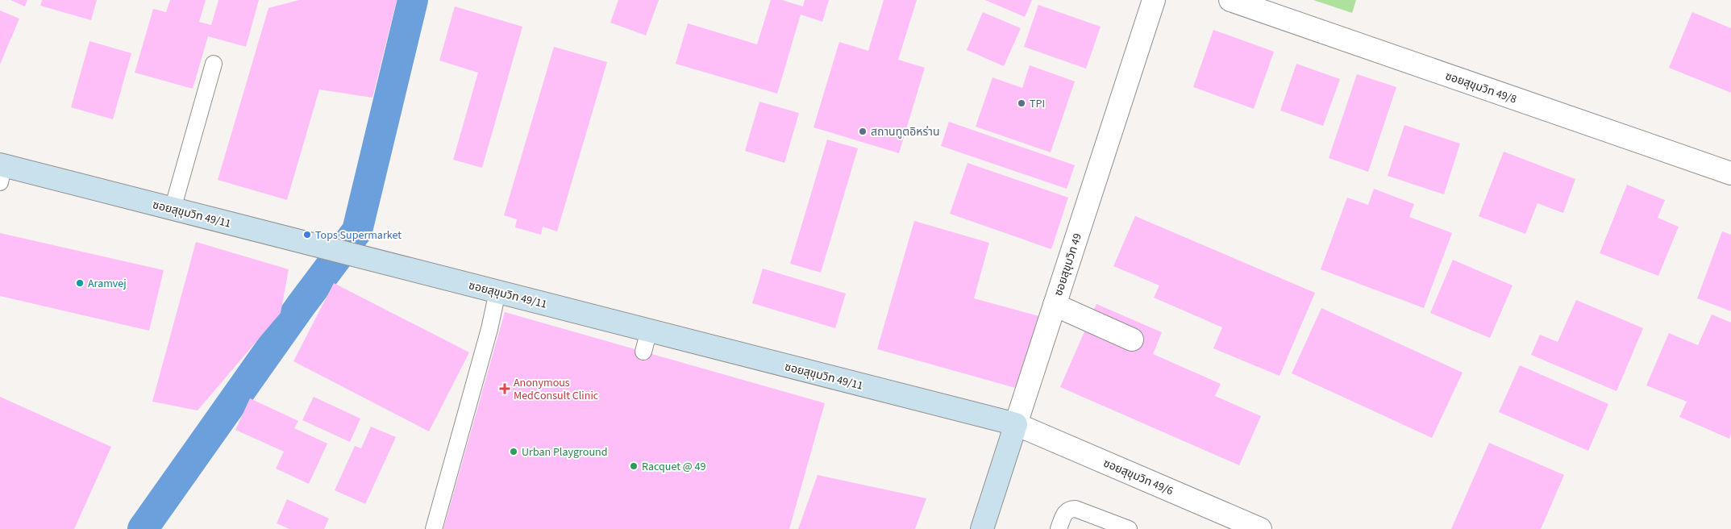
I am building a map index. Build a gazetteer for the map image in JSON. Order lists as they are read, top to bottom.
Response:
{
  "streets": {
    "street": [
      "ซอยสุขุมวิท 49/8",
      "ซอยสุขุมวิท 49/11",
      "ซอยสุขุมวิท 49",
      "ซอยสุขุมวิท 49/6"
    ]
  },
  "crossings": [
    ["ซอยสุขุมวิท 49/11", "ซอยสุขุมวิท 49"],
    ["ซอยสุขุมวิท 49/11", "ซอยสุขุมวิท 49/6"],
    ["ซอยสุขุมวิท 49", "ซอยสุขุมวิท 49/6"]
  ],
  "places": {
    "other": [
      "TPI",
      "สถานทูตอิหร่าน",
      "Tops Supermarket",
      "Aramvej",
      "Urban Playground",
      "Racquet @ 49"
    ],
    "health": ["Anonymous MedConsult Clinic"]
  }
}
